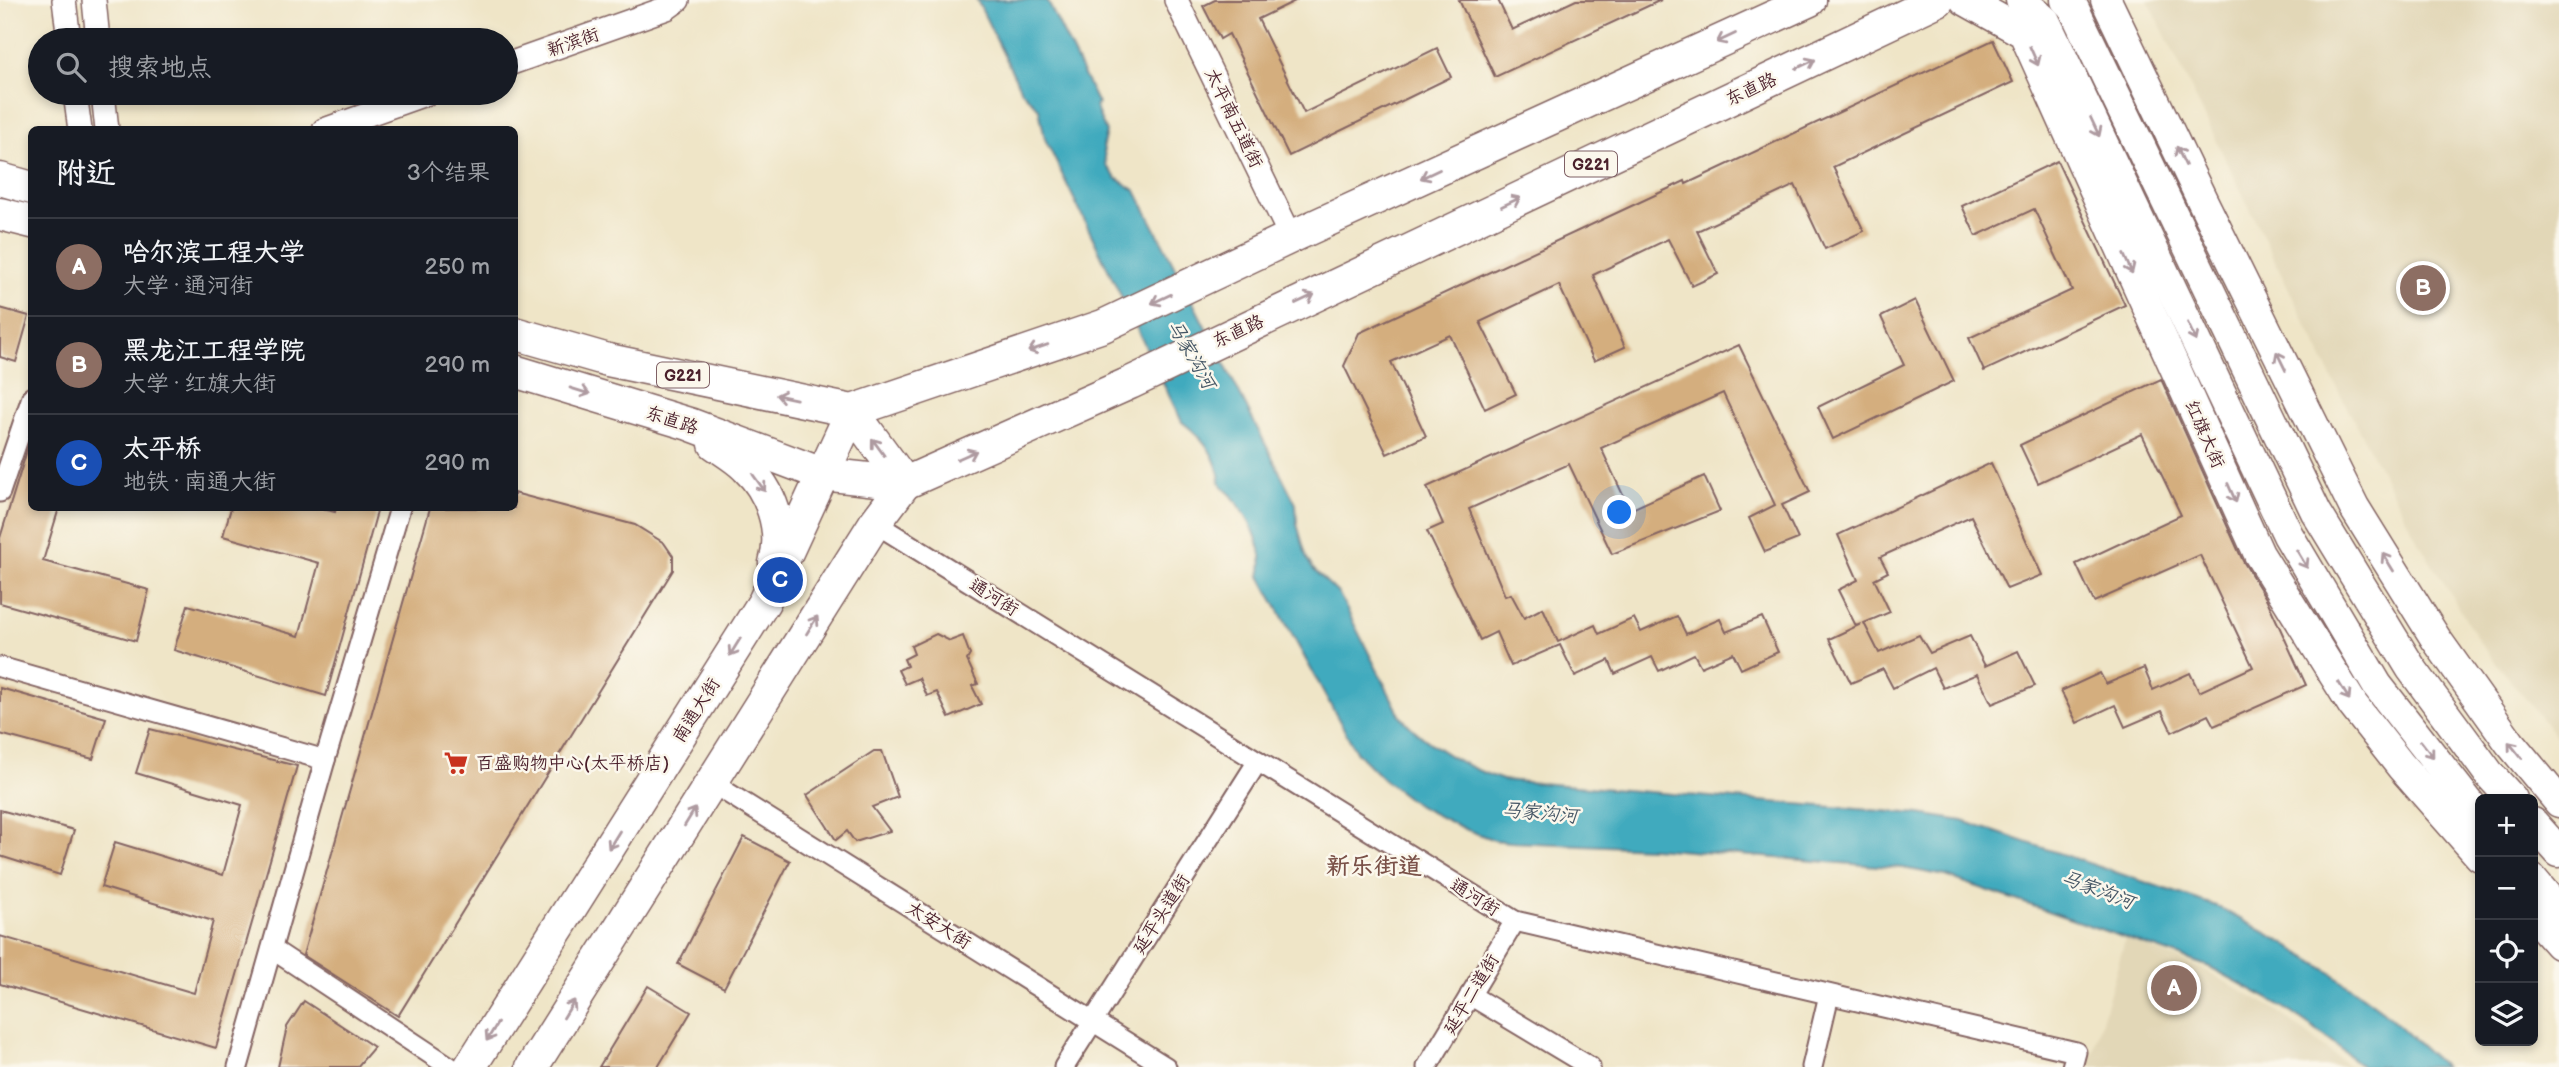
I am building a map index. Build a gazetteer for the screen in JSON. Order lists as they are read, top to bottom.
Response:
{
  "streets": {
    "highway": ["东直路", "G221", "南通大街"],
    "main road": ["红旗大街"],
    "street": [
      "新滨街",
      "太平南五道街",
      "通河街",
      "延平头道街",
      "太安大街",
      "延平二道街"
    ]
  },
  "crossings": [
    ["东直路", "南通大街"],
    ["G221", "南通大街"],
    ["通河街", "延平头道街"],
    ["通河街", "延平二道街"],
    ["延平头道街", "太安大街"]
  ],
  "districts": ["新乐街道"],
  "water": ["马家沟河"],
  "places": {
    "supermarket": ["百盛购物中心(太平桥店)"]
  },
  "page": {
    "search": "搜索地点",
    "heading": ["附近", "3个结果"],
    "list": [
      {
        "mark": "A",
        "name": "哈尔滨工程大学",
        "note": "大学 · 通河街",
        "value": "250 m"
      },
      {
        "mark": "B",
        "name": "黑龙江工程学院",
        "note": "大学 · 红旗大街",
        "value": "290 m"
      },
      {
        "mark": "C",
        "name": "太平桥",
        "note": "地铁 · 南通大街",
        "value": "290 m"
      }
    ],
    "pins": ["B", "C", "A"],
    "map_buttons": ["+", "−"]
  }
}
